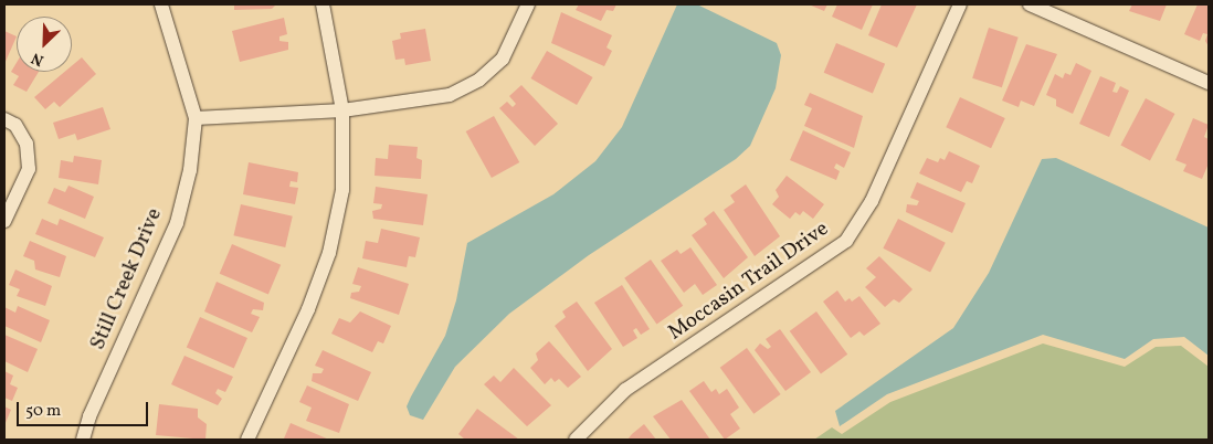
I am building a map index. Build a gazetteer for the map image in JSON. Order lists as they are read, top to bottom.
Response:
{
  "streets": {
    "street": ["Still Creek Drive", "Moccasin Trail Drive"]
  },
  "scale_bar": "50 m",
  "north": "bottom left"
}
